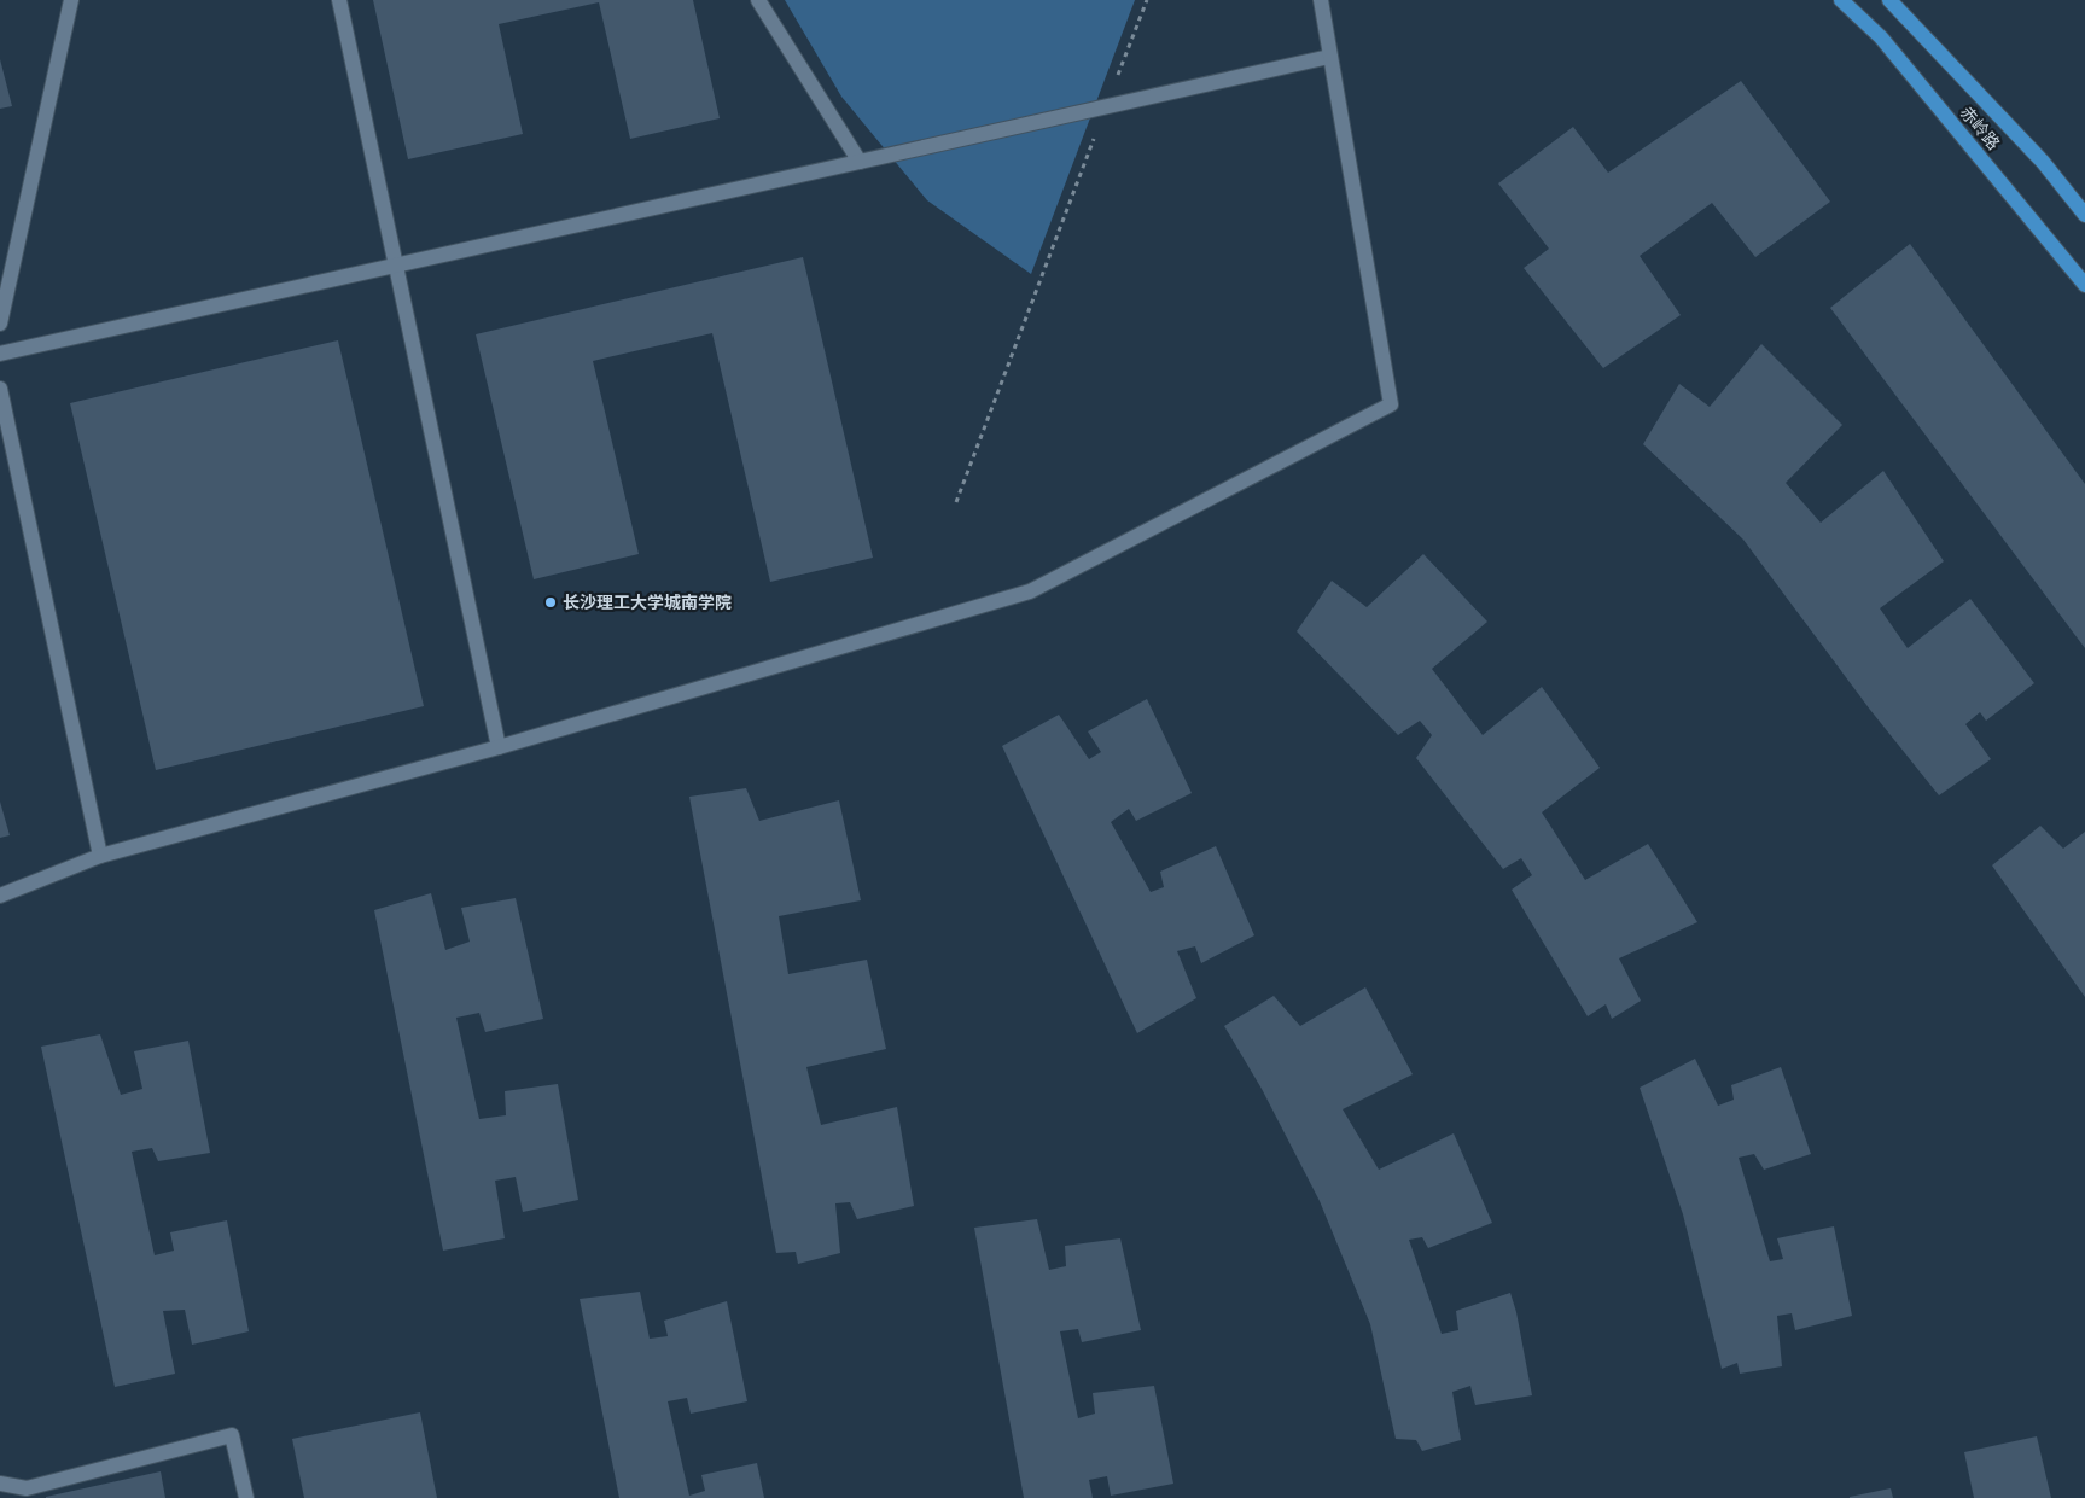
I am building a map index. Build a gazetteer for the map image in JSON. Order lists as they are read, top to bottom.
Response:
{
  "streets": {
    "main road": ["赤岭路"]
  },
  "places": ["长沙理工大学城南学院"]
}
